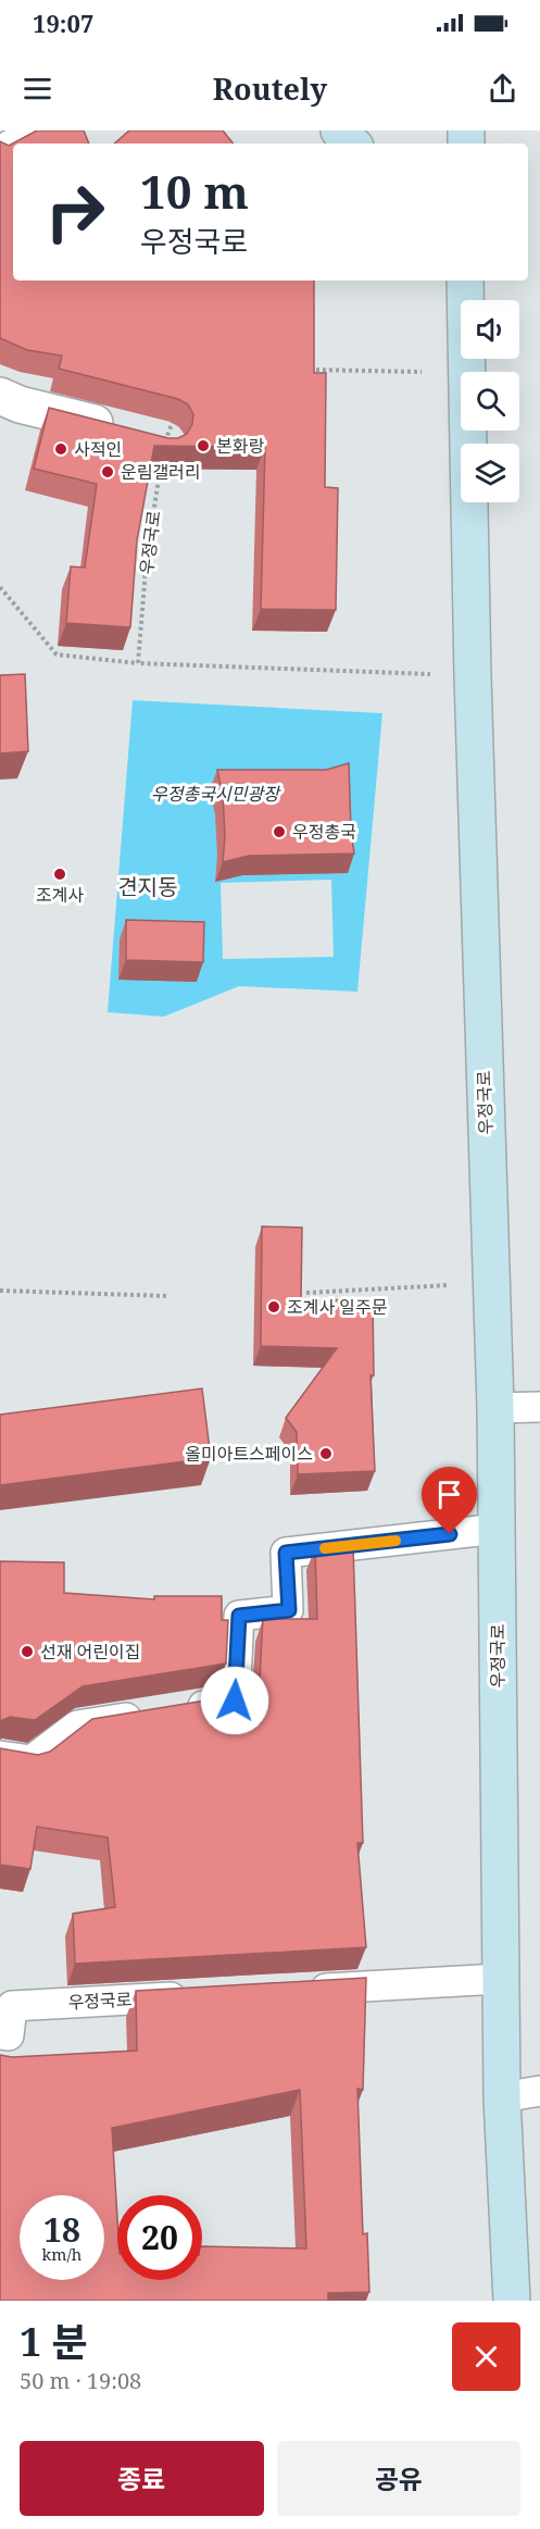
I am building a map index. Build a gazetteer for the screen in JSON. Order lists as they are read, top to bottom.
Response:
{
  "streets": {
    "main road": ["우정국로"]
  },
  "districts": ["견지동"],
  "parks": ["우정총국시민광장"],
  "places": [
    "본화랑",
    "사적인",
    "운림갤러리",
    "우정총국",
    "조계사",
    "조계사 일주문",
    "올미아트스페이스",
    "선재 어린이집"
  ],
  "page": {
    "status": "19:07",
    "header": "Routely",
    "turn": ["10 m", "우정국로"],
    "speed": "18 km/h",
    "limit": "20",
    "heading": ["1 분", "50 m · 19:08"],
    "buttons": ["종료", "공유"]
  }
}
